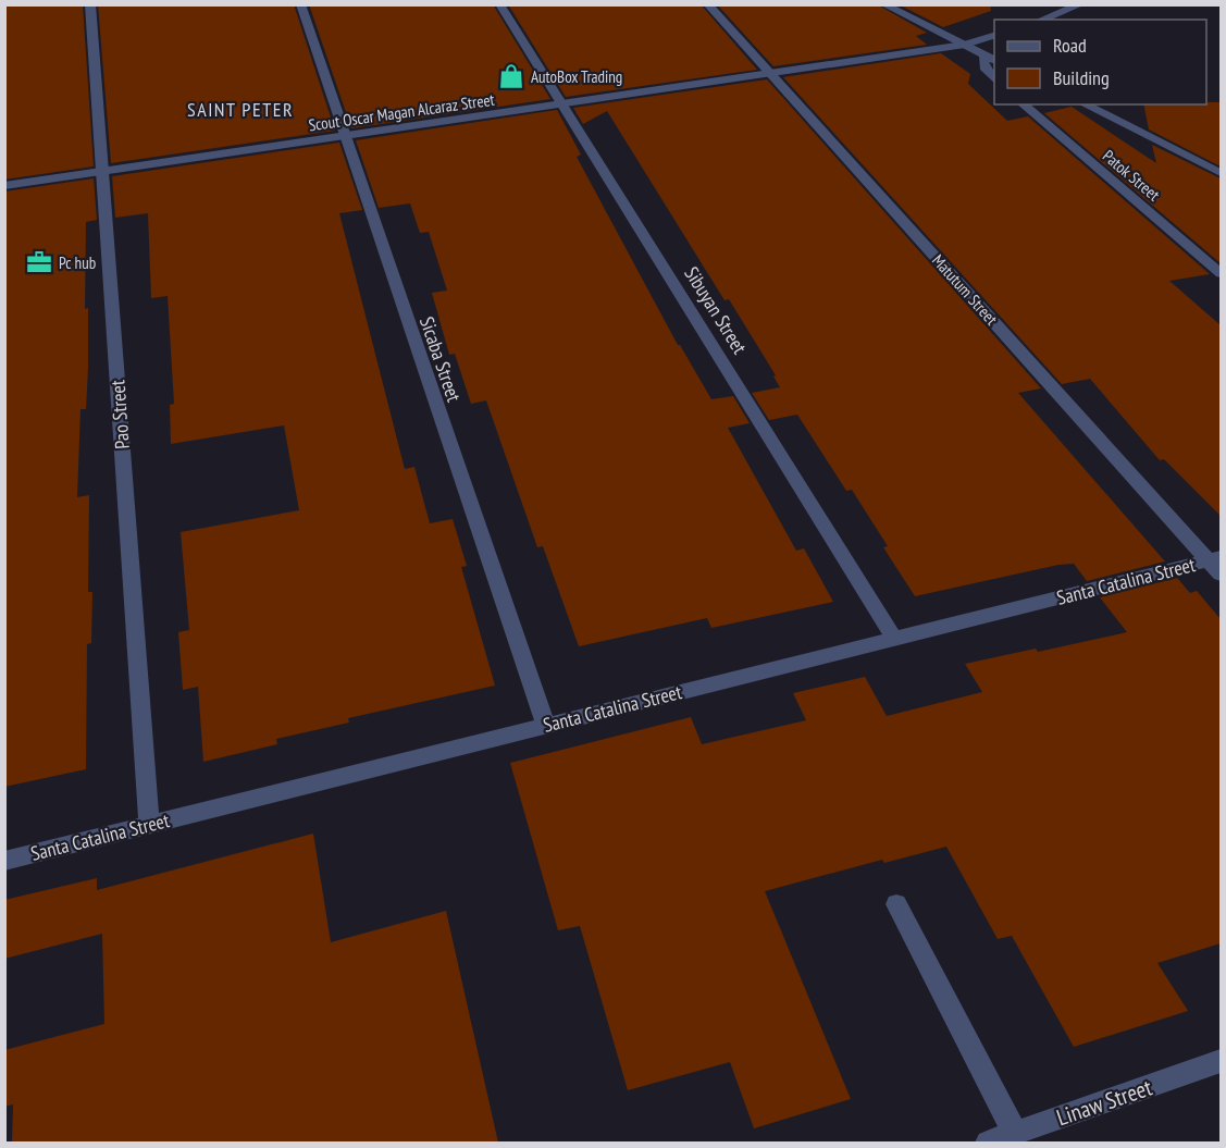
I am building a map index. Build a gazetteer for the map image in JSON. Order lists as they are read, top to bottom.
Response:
{
  "streets": {
    "street": [
      "Scout Oscar Magan Alcaraz Street",
      "Patok Street",
      "Matutum Street",
      "Sibuyan Street",
      "Sicaba Street",
      "Pao Street",
      "Santa Catalina Street",
      "Linaw Street"
    ]
  },
  "crossings": [
    ["Scout Oscar Magan Alcaraz Street", "Matutum Street"],
    ["Scout Oscar Magan Alcaraz Street", "Sibuyan Street"],
    ["Scout Oscar Magan Alcaraz Street", "Sicaba Street"],
    ["Scout Oscar Magan Alcaraz Street", "Pao Street"],
    ["Matutum Street", "Santa Catalina Street"],
    ["Sibuyan Street", "Santa Catalina Street"],
    ["Sicaba Street", "Santa Catalina Street"],
    ["Pao Street", "Santa Catalina Street"]
  ],
  "districts": ["SAINT PETER"],
  "places": {
    "shop": ["AutoBox Trading"],
    "office": ["Pc hub"]
  },
  "legend": ["Road", "Building"]
}
